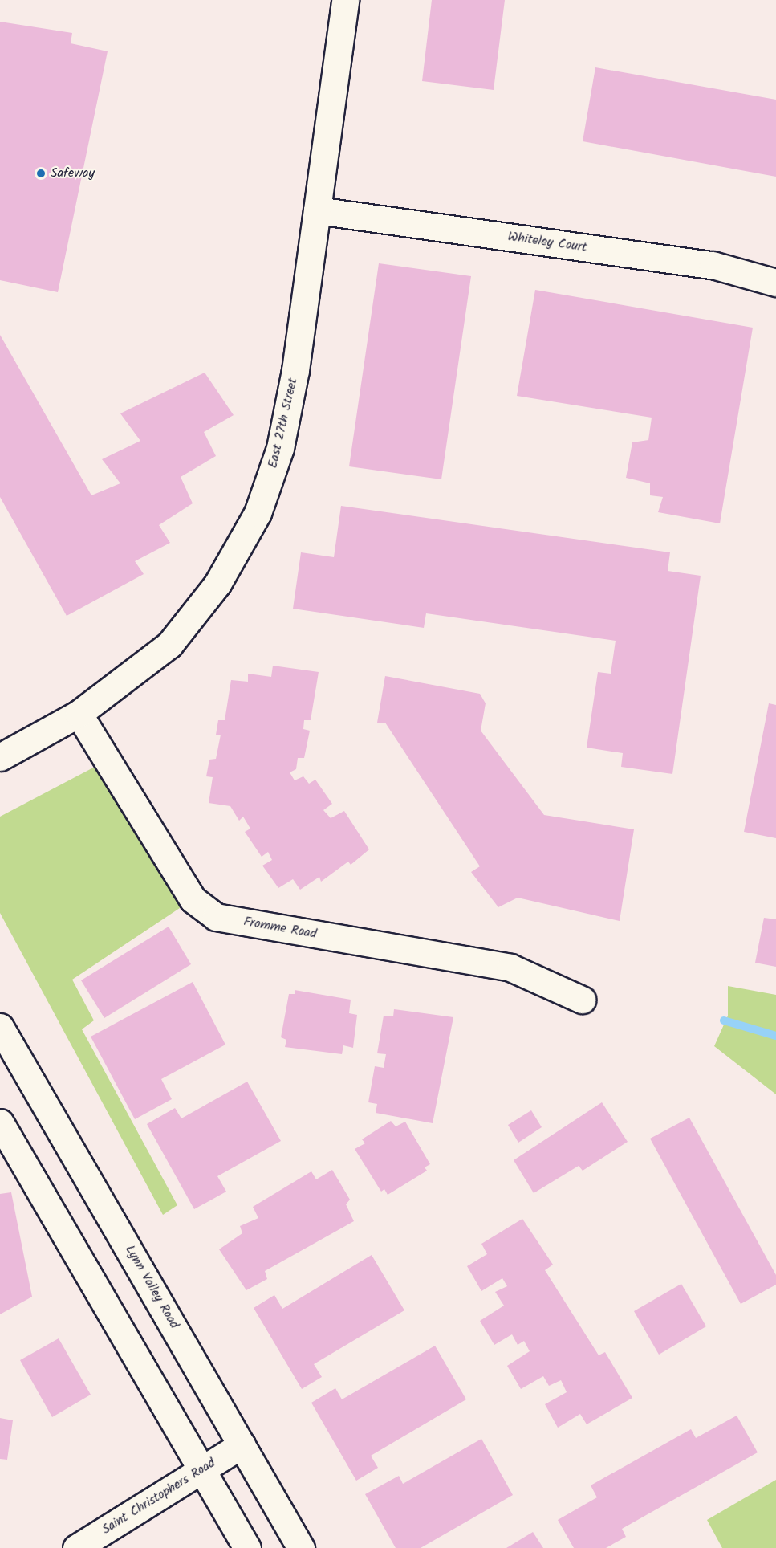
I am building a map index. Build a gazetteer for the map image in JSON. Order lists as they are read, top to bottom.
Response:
{
  "streets": {
    "street": [
      "Whiteley Court",
      "East 27th Street",
      "Fromme Road",
      "Lynn Valley Road",
      "Saint Christophers Road"
    ]
  },
  "crossings": [
    ["Whiteley Court", "East 27th Street"],
    ["East 27th Street", "Fromme Road"],
    ["Lynn Valley Road", "Saint Christophers Road"]
  ],
  "places": ["Safeway"]
}
